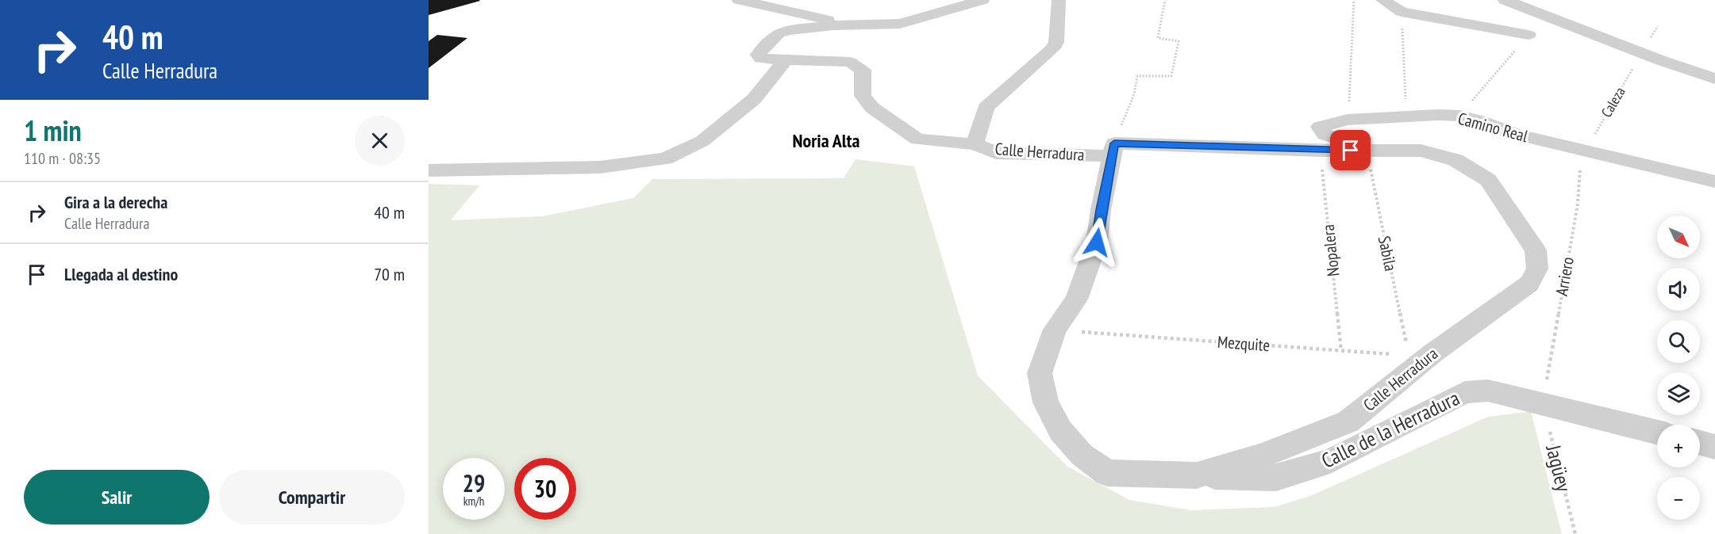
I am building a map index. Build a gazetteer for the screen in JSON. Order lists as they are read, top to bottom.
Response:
{
  "streets": {
    "street": ["Camino Real", "Calle Herradura", "Calle de la Herradura"],
    "path": [
      "Caleza",
      "Nopalera",
      "Sabila",
      "Arriero",
      "Mezquite",
      "Jagüey"
    ]
  },
  "crossings": [
    ["Caleza", "Camino Real"],
    ["Caleza", "Arriero"],
    ["Camino Real", "Calle Herradura"],
    ["Camino Real", "Arriero"],
    ["Calle Herradura", "Nopalera"],
    ["Calle Herradura", "Sabila"],
    ["Calle Herradura", "Mezquite"],
    ["Calle Herradura", "Calle de la Herradura"],
    ["Nopalera", "Mezquite"],
    ["Sabila", "Mezquite"],
    ["Arriero", "Calle de la Herradura"],
    ["Arriero", "Jagüey"],
    ["Calle de la Herradura", "Jagüey"]
  ],
  "districts": ["Noria Alta"],
  "north": "bottom right",
  "page": {
    "turn": ["40 m", "Calle Herradura"],
    "heading": ["1 min", "110 m · 08:35"],
    "list": [
      {
        "name": "Gira a la derecha",
        "note": "Calle Herradura",
        "value": "40 m"
      },
      {
        "name": "Llegada al destino",
        "value": "70 m"
      }
    ],
    "map_buttons": ["+", "−"],
    "speed": "29 km/h",
    "limit": "30",
    "buttons": ["Salir", "Compartir"]
  }
}
